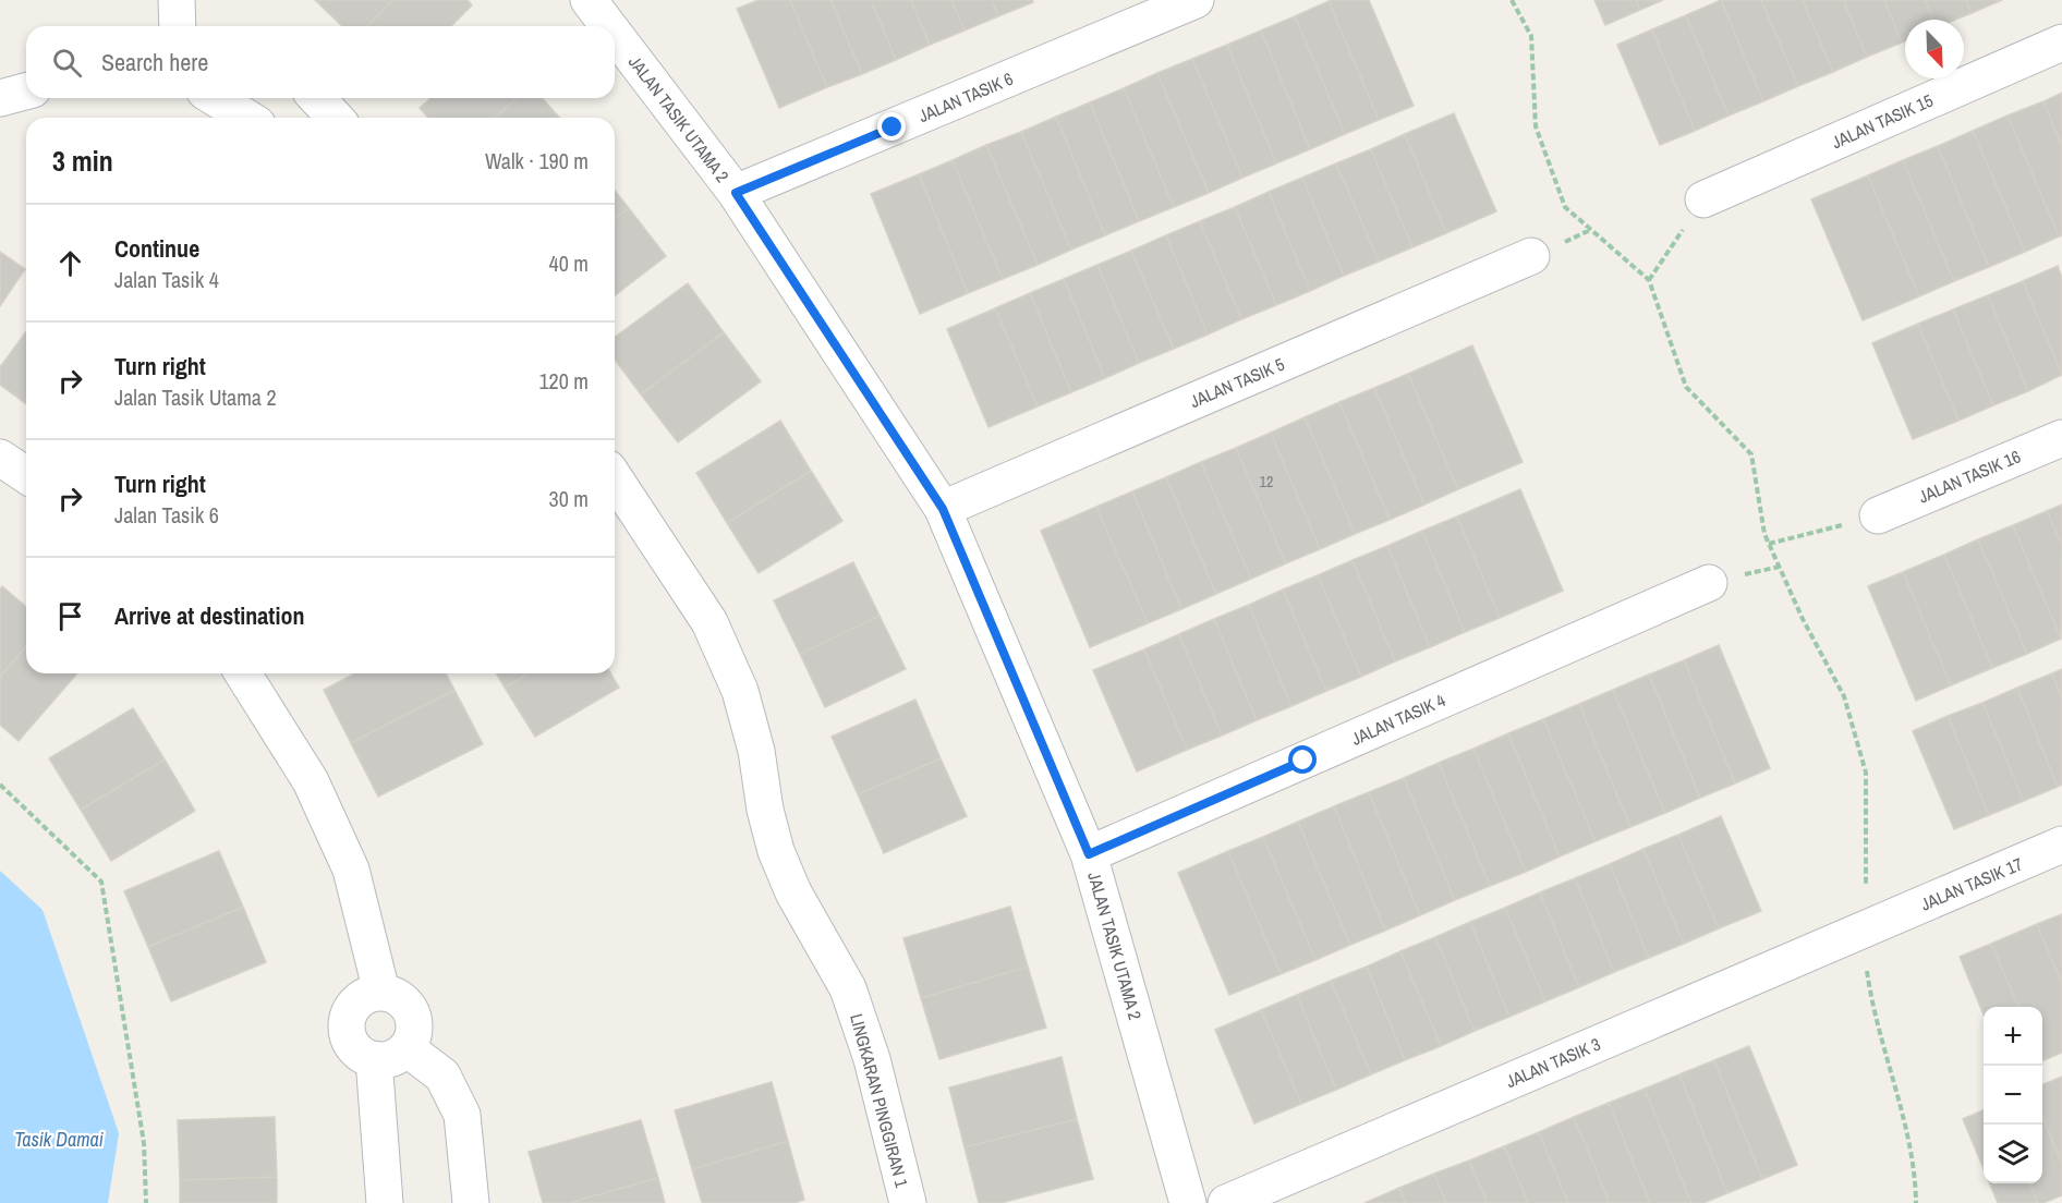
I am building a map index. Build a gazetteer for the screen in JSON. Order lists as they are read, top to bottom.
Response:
{
  "streets": {
    "street": [
      "JALAN TASIK 6",
      "JALAN TASIK UTAMA 2",
      "JALAN TASIK 15",
      "JALAN TASIK 5",
      "JALAN TASIK 16",
      "JALAN TASIK 4",
      "JALAN TASIK 17",
      "JALAN TASIK 3",
      "LINGKARAN PINGGIRAN 1"
    ]
  },
  "crossings": [
    ["JALAN TASIK 6", "JALAN TASIK UTAMA 2"],
    ["JALAN TASIK UTAMA 2", "JALAN TASIK 5"],
    ["JALAN TASIK UTAMA 2", "JALAN TASIK 4"],
    ["JALAN TASIK 17", "JALAN TASIK 3"]
  ],
  "water": ["Tasik Damai"],
  "house_numbers": ["12"],
  "north": "bottom right",
  "page": {
    "search": "Search here",
    "heading": ["3 min", "Walk · 190 m"],
    "list": [
      ["Continue", "Jalan Tasik 4", "40 m"],
      ["Turn right", "Jalan Tasik Utama 2", "120 m"],
      ["Turn right", "Jalan Tasik 6", "30 m"],
      "Arrive at destination"
    ],
    "map_buttons": ["+", "−"]
  }
}
